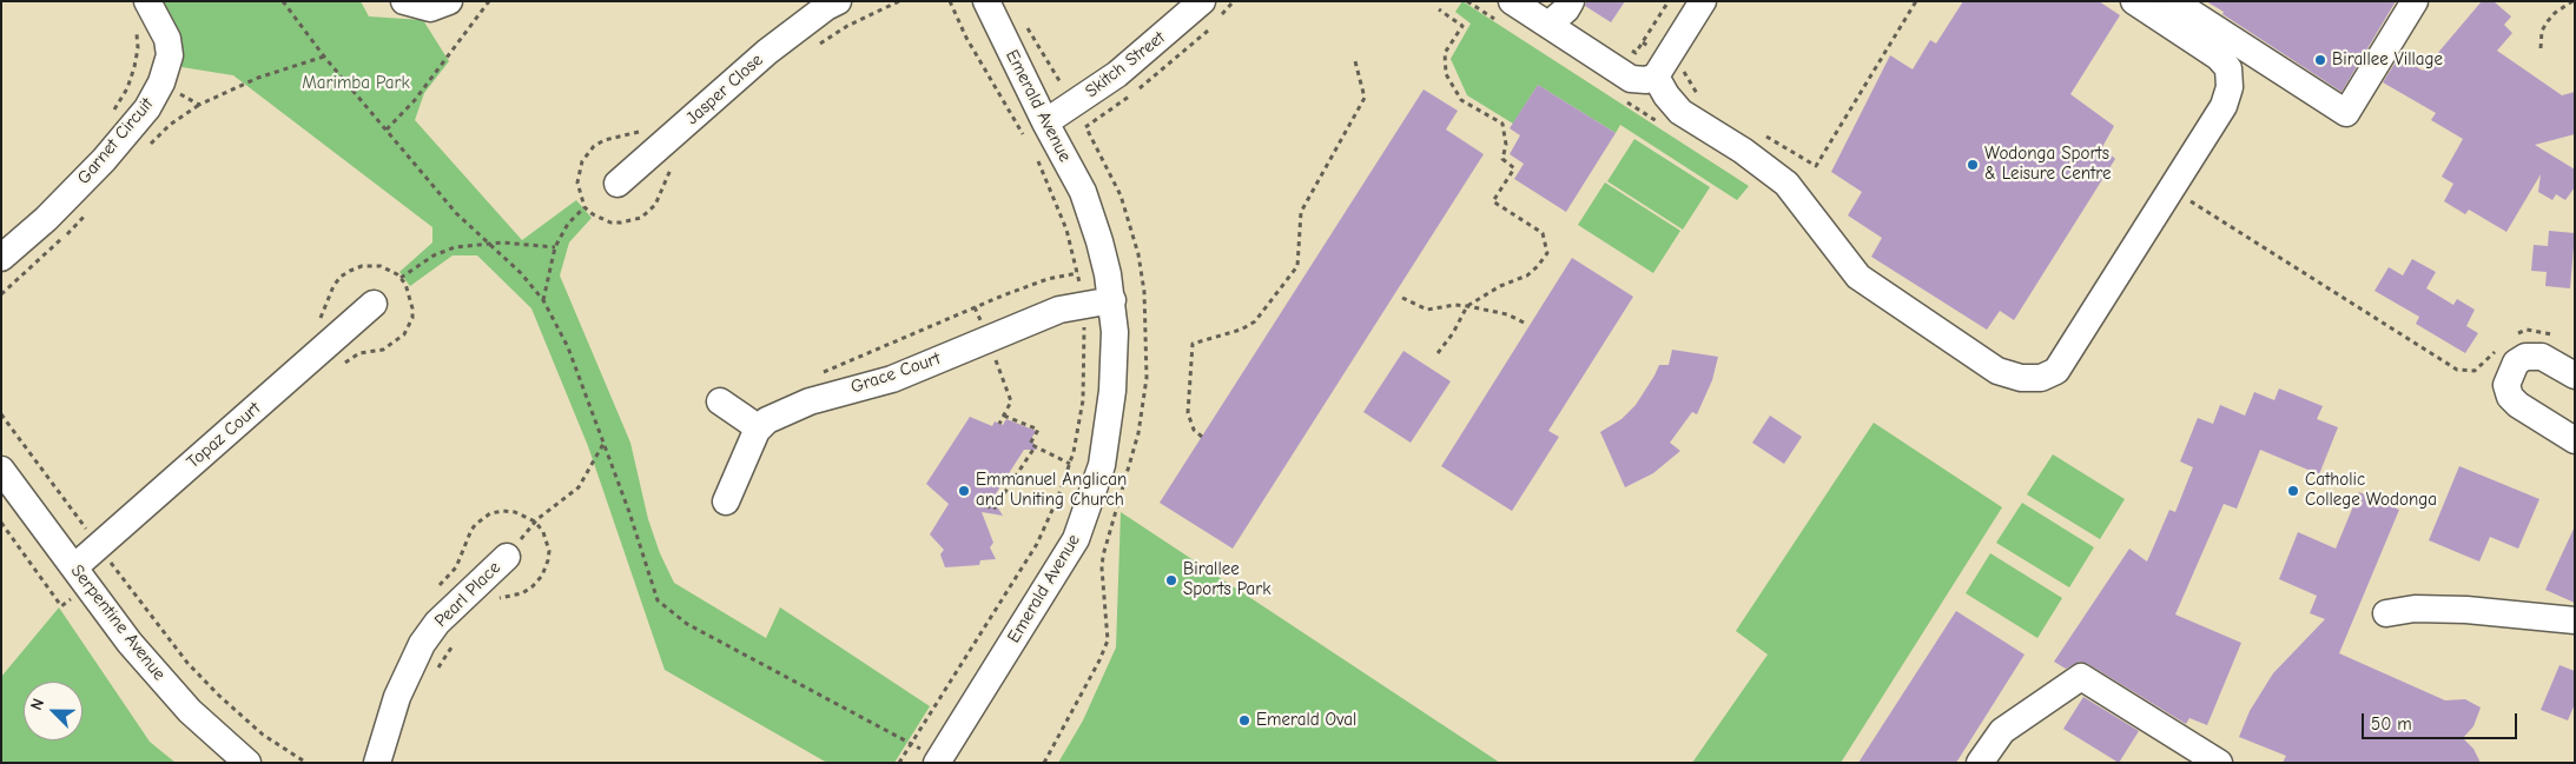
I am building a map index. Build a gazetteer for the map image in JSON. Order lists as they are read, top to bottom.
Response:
{
  "streets": {
    "street": [
      "Skitch Street",
      "Jasper Close",
      "Emerald Avenue",
      "Garnet Circuit",
      "Grace Court",
      "Topaz Court",
      "Pearl Place",
      "Serpentine Avenue"
    ]
  },
  "crossings": [
    ["Skitch Street", "Emerald Avenue"],
    ["Emerald Avenue", "Grace Court"],
    ["Topaz Court", "Serpentine Avenue"]
  ],
  "parks": ["Marimba Park"],
  "places": [
    "Birallee Village",
    "Wodonga Sports & Leisure Centre",
    "Emmanuel Anglican and Uniting Church",
    "Catholic College Wodonga",
    "Birallee Sports Park",
    "Emerald Oval"
  ],
  "scale_bar": "50 m",
  "north": "top left"
}
